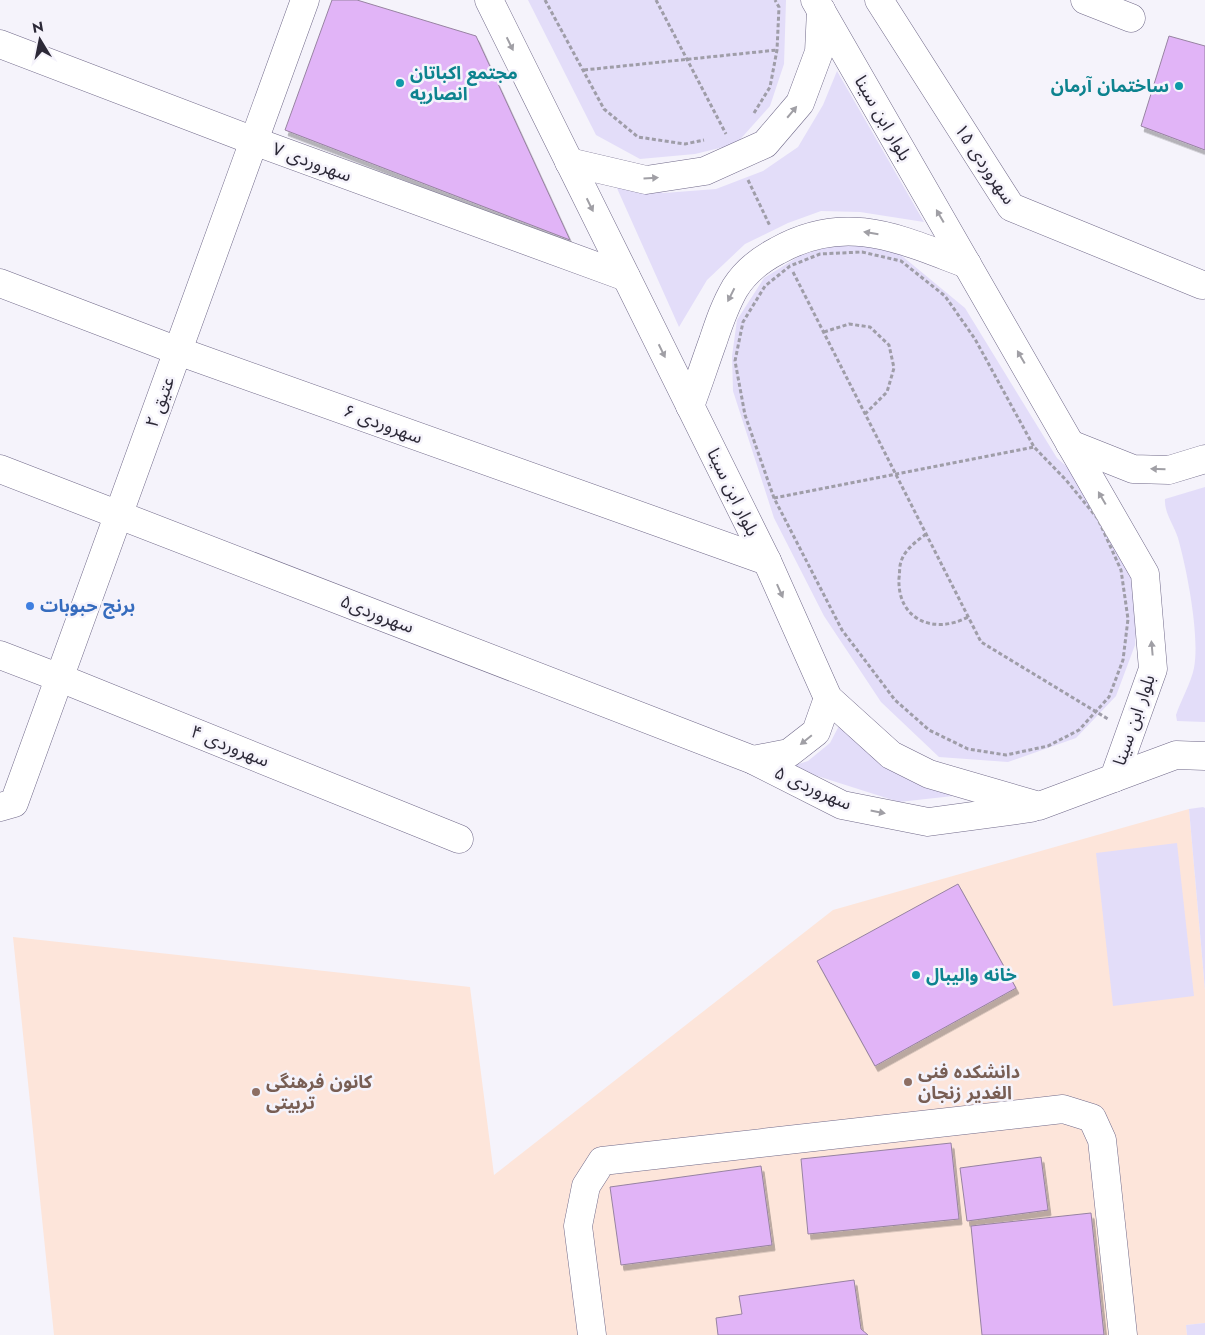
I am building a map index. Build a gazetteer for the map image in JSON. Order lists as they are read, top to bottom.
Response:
{
  "streets": {
    "street": [
      "بلوار ابن سینا",
      "سهروردی ۷",
      "سهروردی ۱۵",
      "عتیق ۲",
      "سهروردی ۶",
      "سهروردی۵",
      "سهروردی ۴",
      "سهروردی ۵"
    ]
  },
  "crossings": [
    ["بلوار ابن سینا", "سهروردی ۷"],
    ["بلوار ابن سینا", "سهروردی ۶"],
    ["بلوار ابن سینا", "سهروردی ۵"],
    ["سهروردی ۷", "عتیق ۲"],
    ["عتیق ۲", "سهروردی ۶"],
    ["عتیق ۲", "سهروردی۵"],
    ["عتیق ۲", "سهروردی ۴"],
    ["سهروردی۵", "سهروردی ۵"]
  ],
  "places": [
    "مجتمع اکباتان انصاریه",
    "ساختمان آرمان",
    "برنج حبوبات",
    "خانه والیبال",
    "دانشکده فنی الغدیر زنجان",
    "کانون فرهنگی تربیتی"
  ],
  "north": "top"
}
